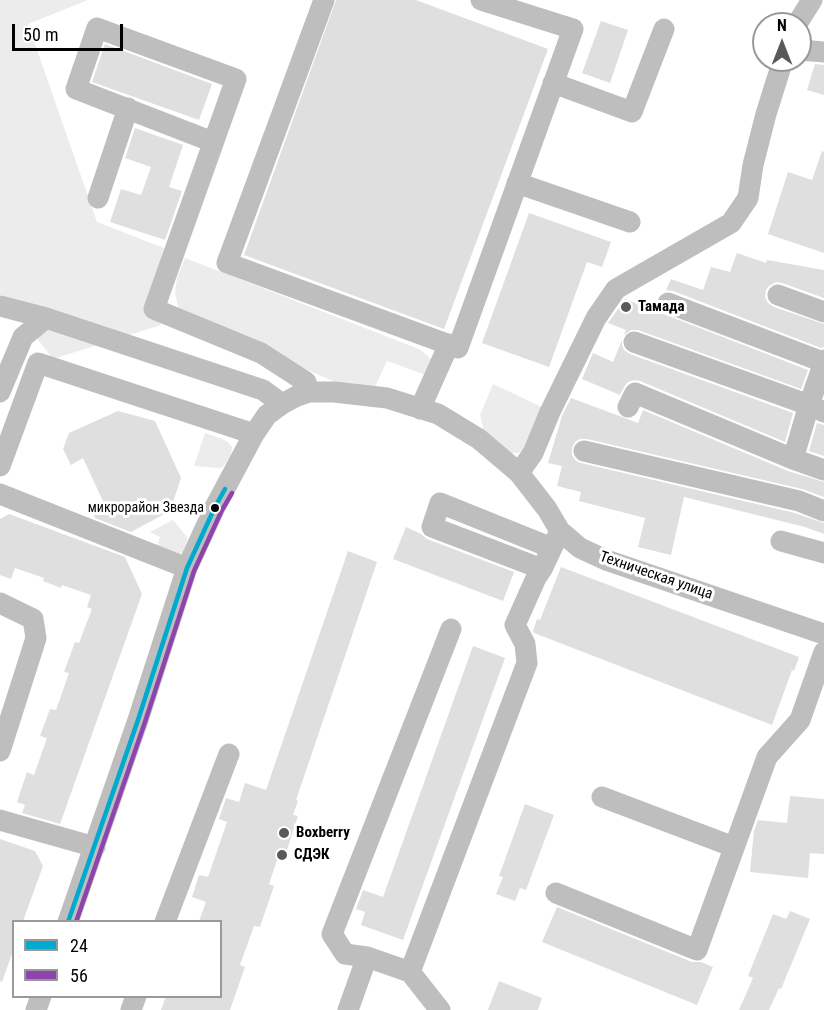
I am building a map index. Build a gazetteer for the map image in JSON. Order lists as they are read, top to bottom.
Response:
{
  "streets": {
    "street": ["Техническая улица"]
  },
  "places": [
    "Тамада",
    "микрорайон Звезда",
    "Boxberry",
    "СДЭК"
  ],
  "lines": ["transit line 24", "transit line 56"],
  "legend": ["24", "56"],
  "scale_bar": "50 m",
  "north": "top"
}
